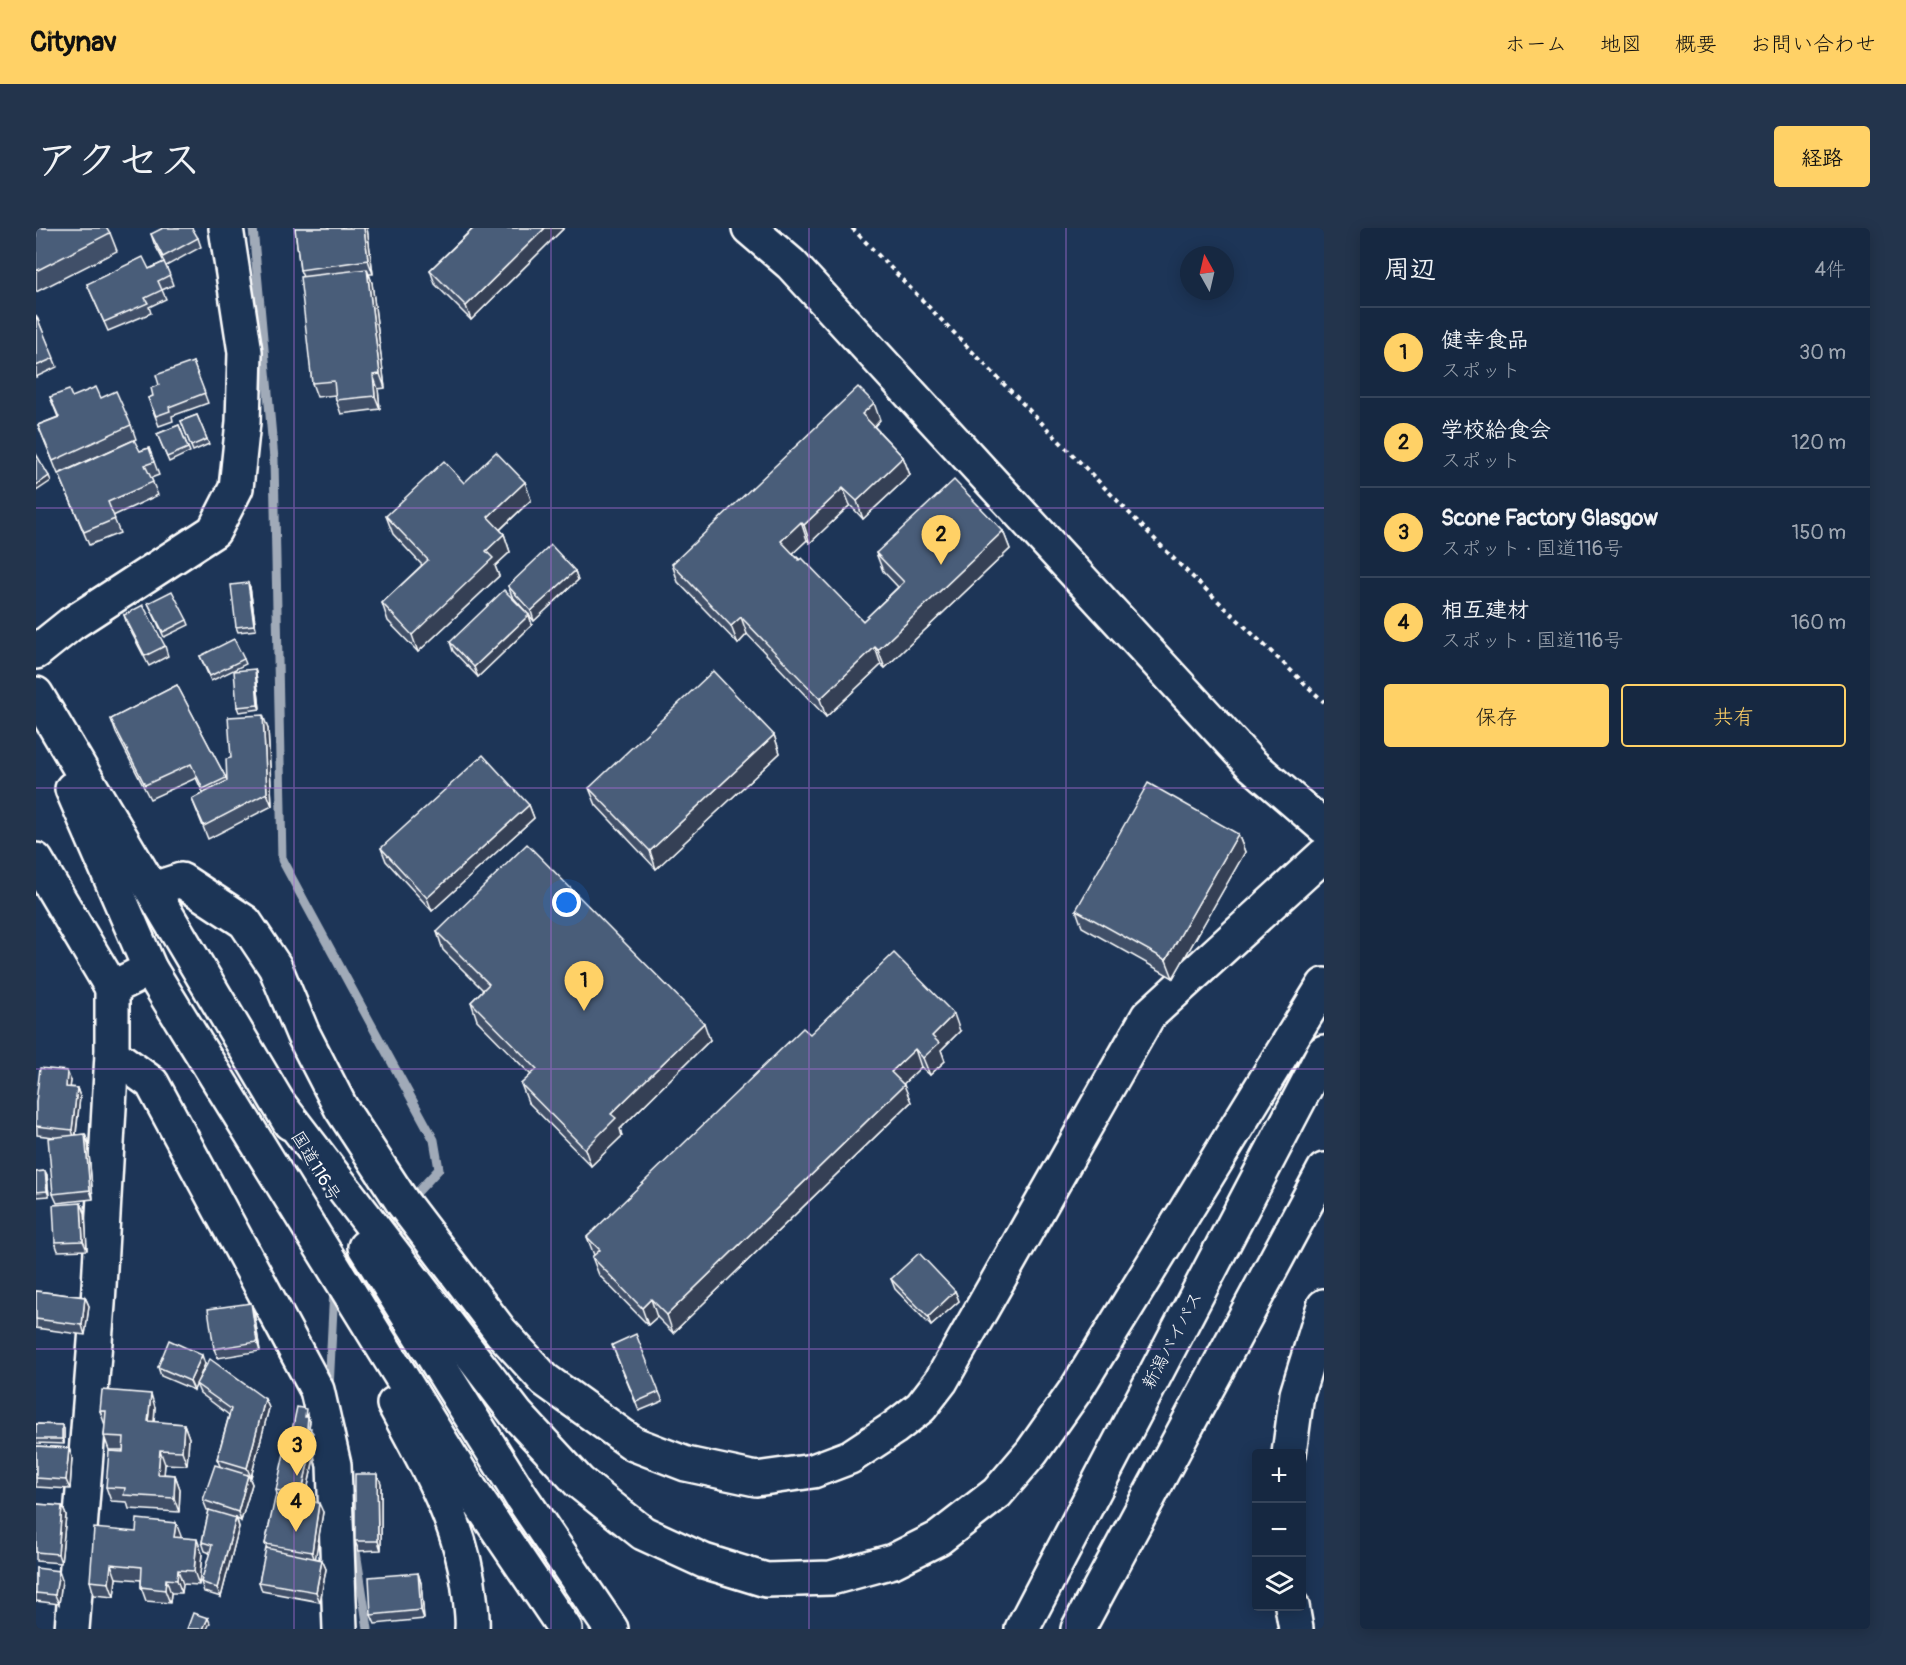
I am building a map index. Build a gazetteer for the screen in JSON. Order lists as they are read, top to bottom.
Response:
{
  "streets": {
    "main road": ["国道116号", "新潟バイパス"]
  },
  "north": "top",
  "page": {
    "header": "Citynav",
    "nav": [
      "ホーム",
      "地図",
      "概要",
      "お問い合わせ"
    ],
    "title": "アクセス",
    "buttons": [
      "経路",
      ["保存", "共有"]
    ],
    "heading": ["周辺", "4件"],
    "list": [
      {
        "mark": "1",
        "name": "健幸食品",
        "note": "スポット",
        "value": "30 m"
      },
      {
        "mark": "2",
        "name": "学校給食会",
        "note": "スポット",
        "value": "120 m"
      },
      {
        "mark": "3",
        "name": "Scone Factory Glasgow",
        "note": "スポット · 国道116号",
        "value": "150 m"
      },
      {
        "mark": "4",
        "name": "相互建材",
        "note": "スポット · 国道116号",
        "value": "160 m"
      }
    ],
    "pins": [
      "2",
      "1",
      "3",
      "4"
    ],
    "map_buttons": ["+", "−"]
  }
}
